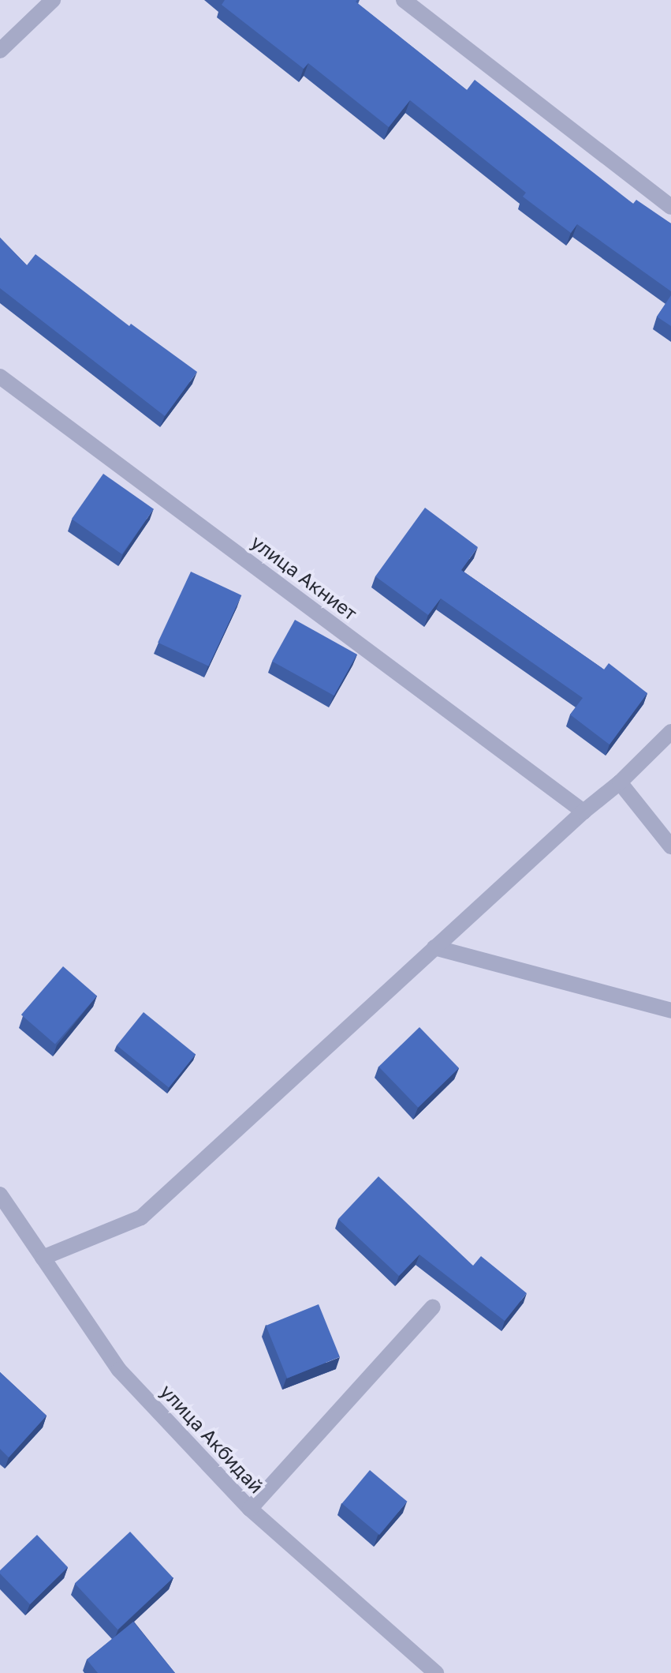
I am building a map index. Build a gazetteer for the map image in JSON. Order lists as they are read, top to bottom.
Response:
{
  "streets": {
    "street": ["улица Акниет", "улица Акбидай"]
  }
}
